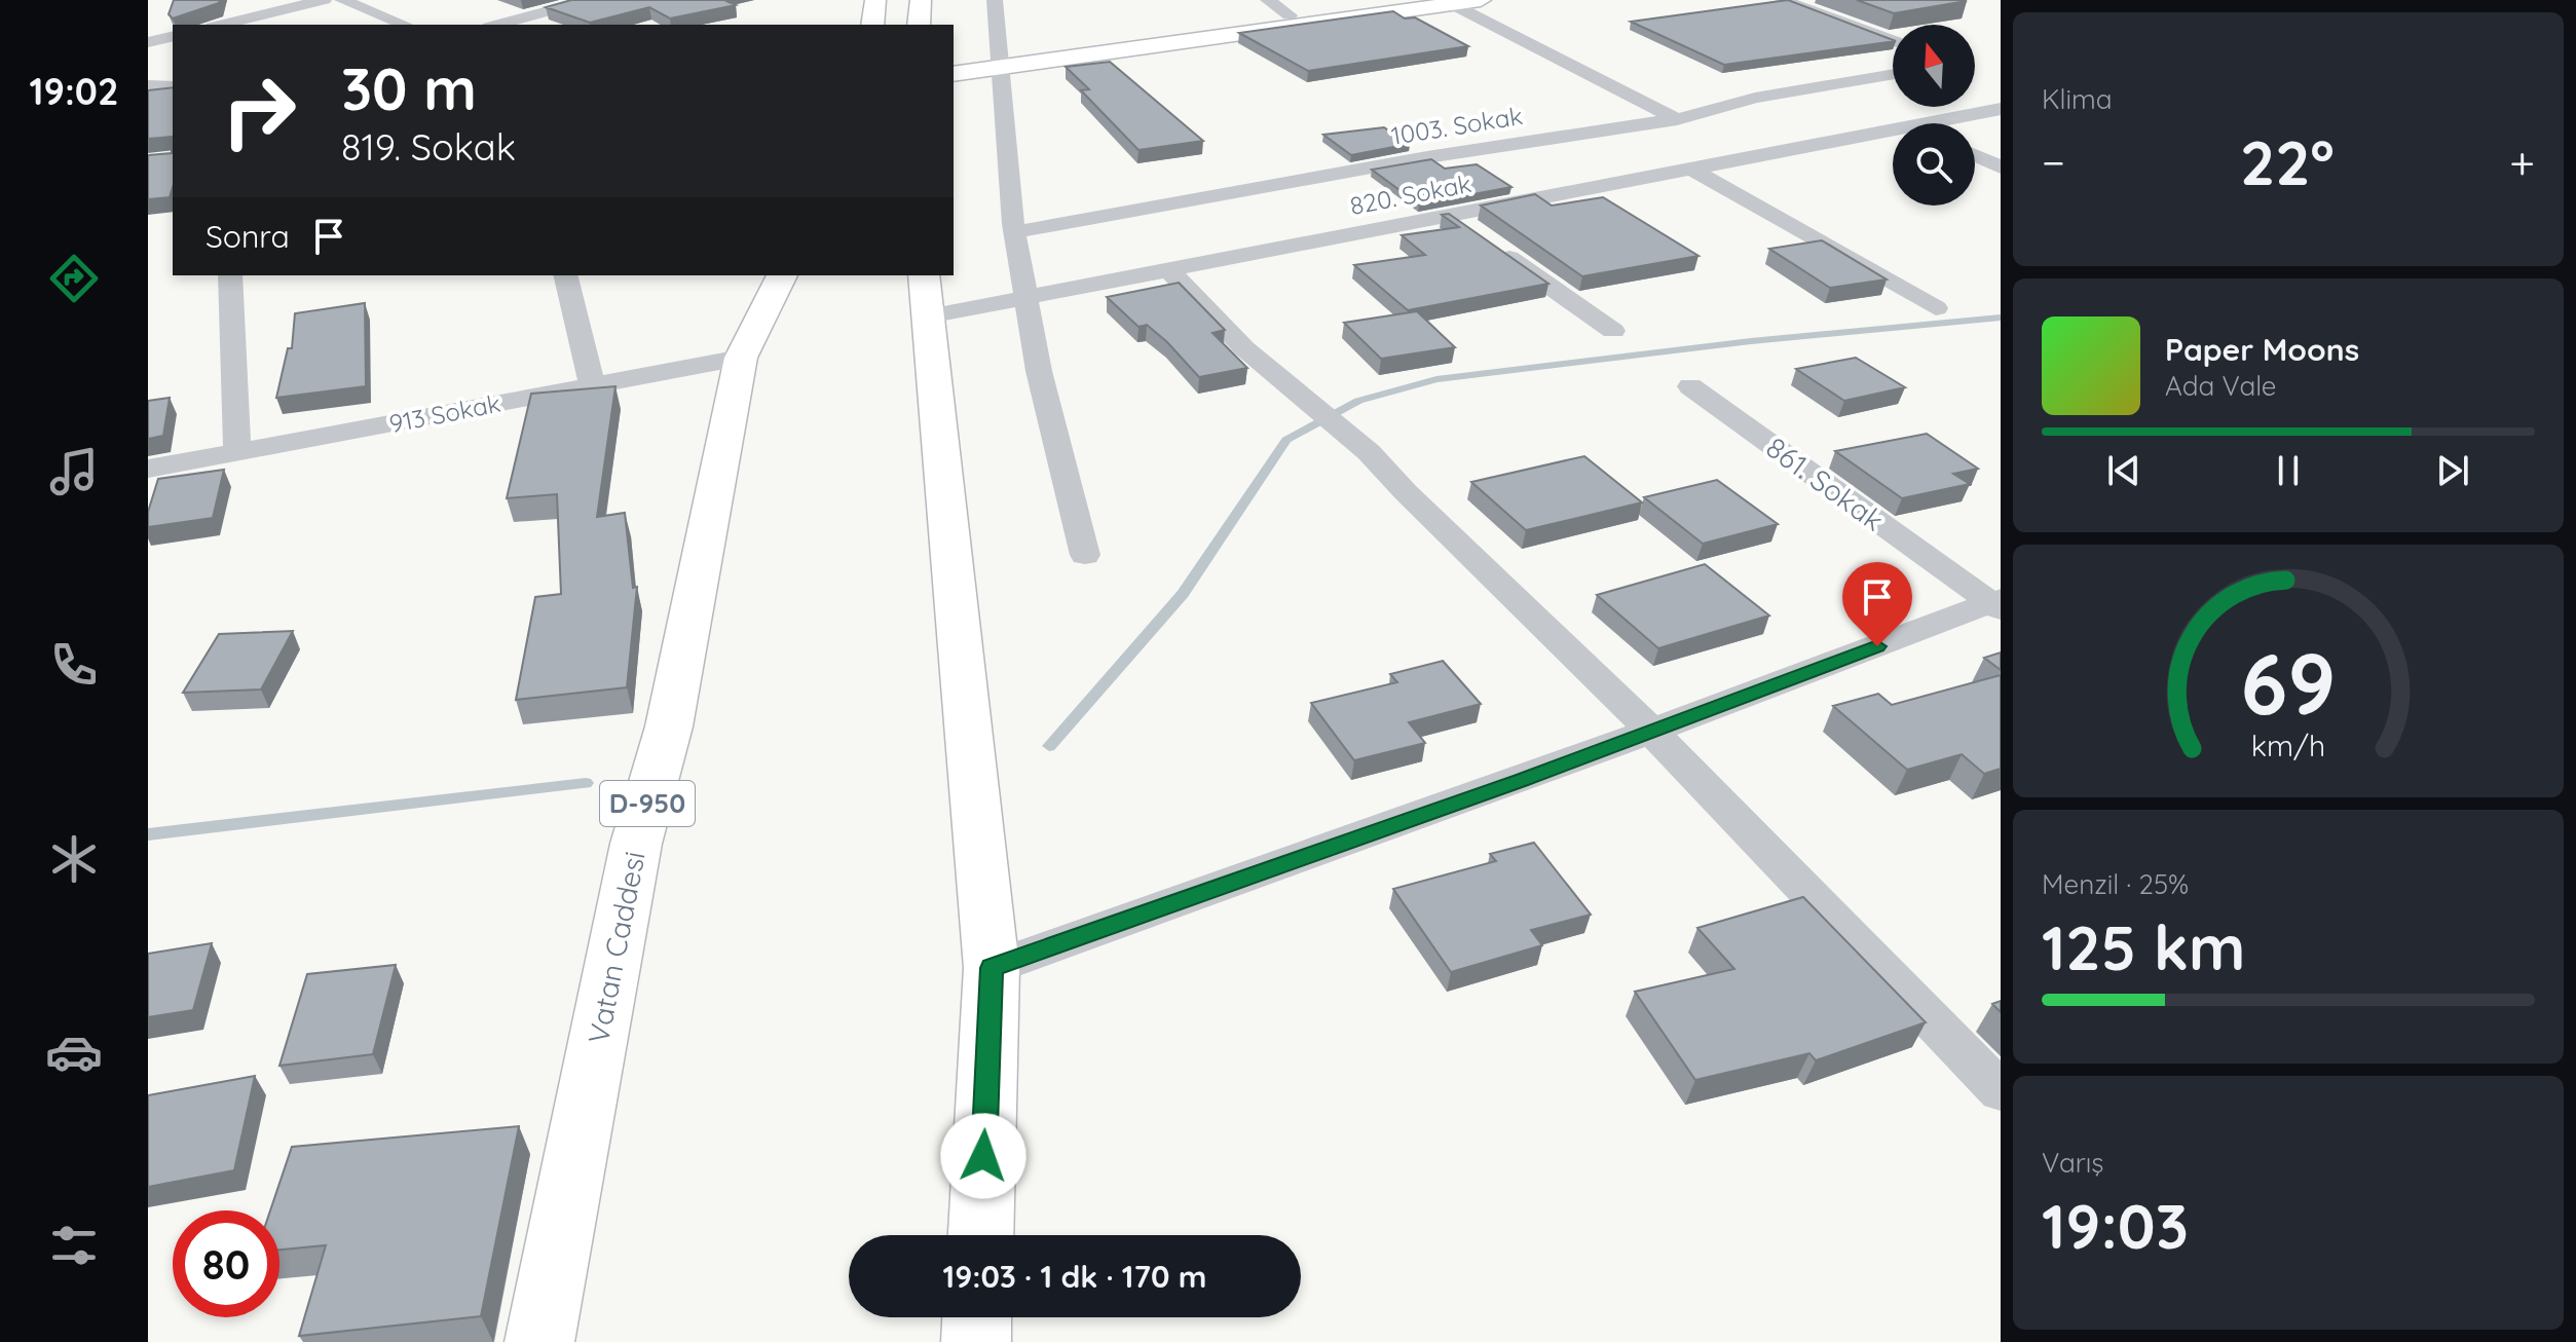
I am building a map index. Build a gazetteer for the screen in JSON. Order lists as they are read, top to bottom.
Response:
{
  "streets": {
    "main road": ["D-950", "Vatan Caddesi"],
    "street": [
      "1003. Sokak",
      "820. Sokak",
      "913 Sokak",
      "861. Sokak"
    ]
  },
  "crossings": [
    ["913 Sokak", "Vatan Caddesi"]
  ],
  "north": "top",
  "page": {
    "tabs": "19:02",
    "tile": [
      "Klima",
      ["Menzil · 25%", "125 km"],
      ["Varış", "19:03"]
    ],
    "turn": ["30 m", "819. Sokak"],
    "heat": ["−", "22°", "+"],
    "then": "Sonra",
    "song": ["Paper Moons", "Ada Vale"],
    "limit": "80",
    "trip": "19:03 · 1 dk · 170 m",
    "gauge": ["69", "km/h"]
  }
}
